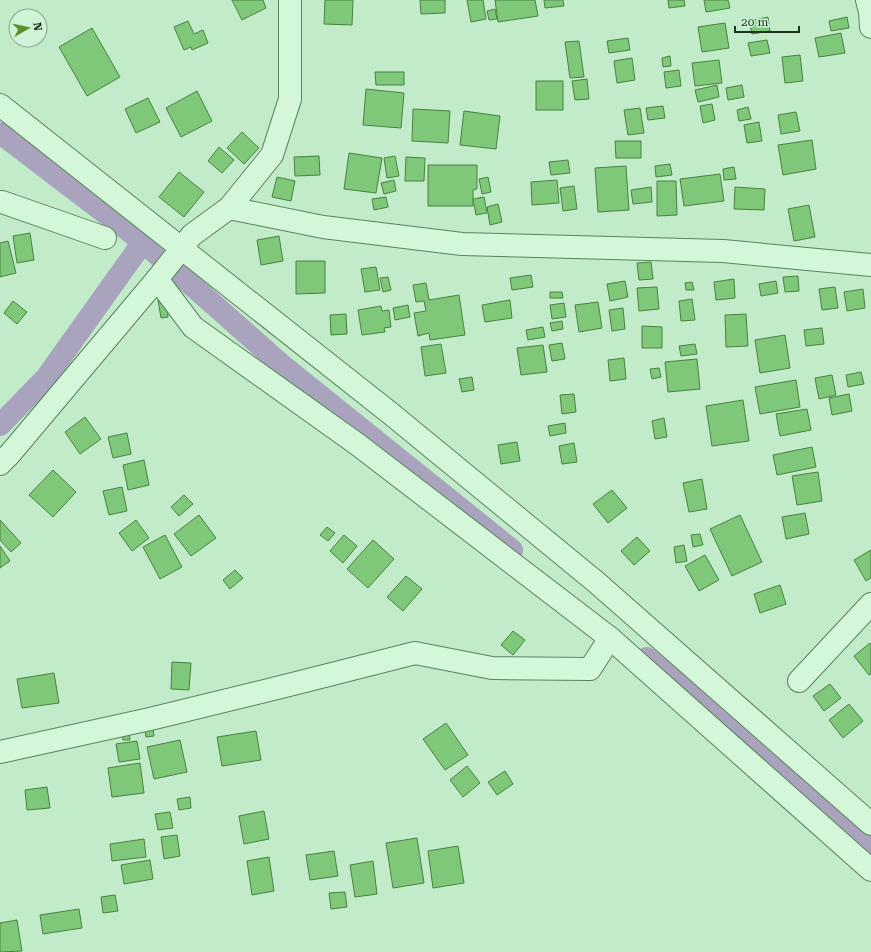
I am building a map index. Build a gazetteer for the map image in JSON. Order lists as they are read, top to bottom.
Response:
{
  "scale_bar": "20 m",
  "north": "right"
}
